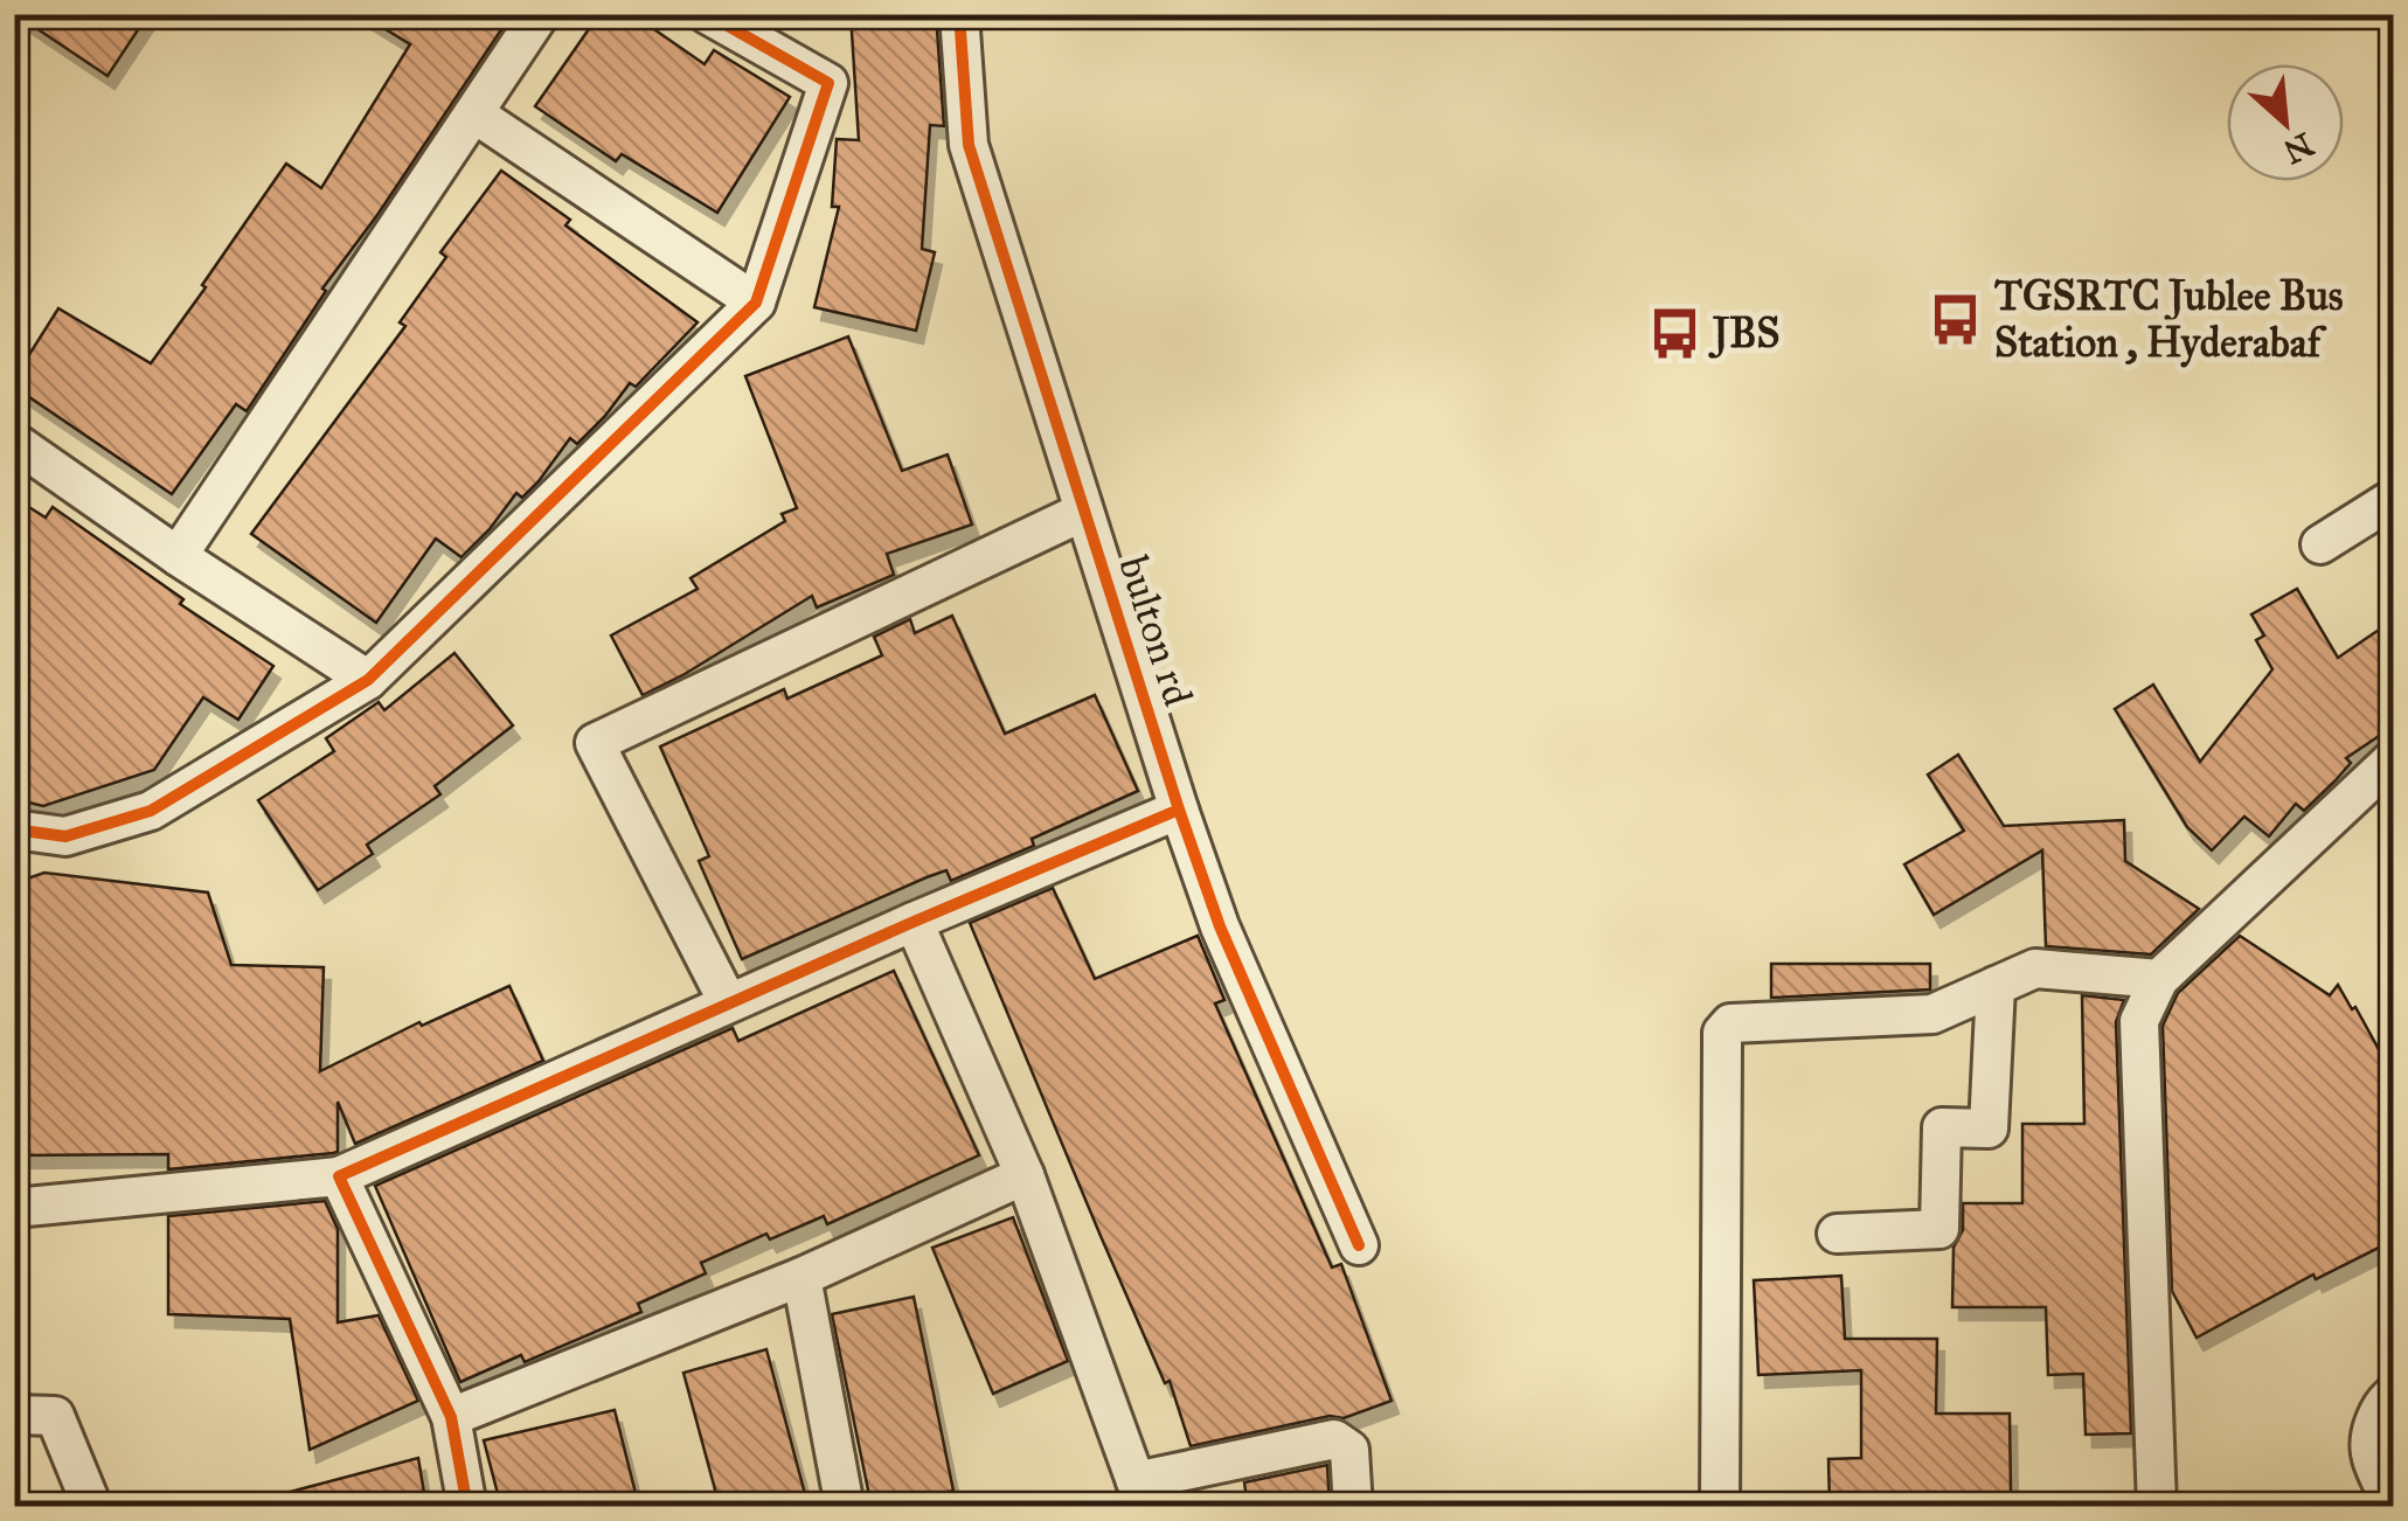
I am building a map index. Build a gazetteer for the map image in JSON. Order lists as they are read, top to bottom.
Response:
{
  "streets": {
    "street": ["bulton rd"]
  },
  "places": {
    "bus stop": ["TGSRTC Jublee Bus Station , Hyderabaf", "JBS"]
  },
  "north": "bottom right"
}
